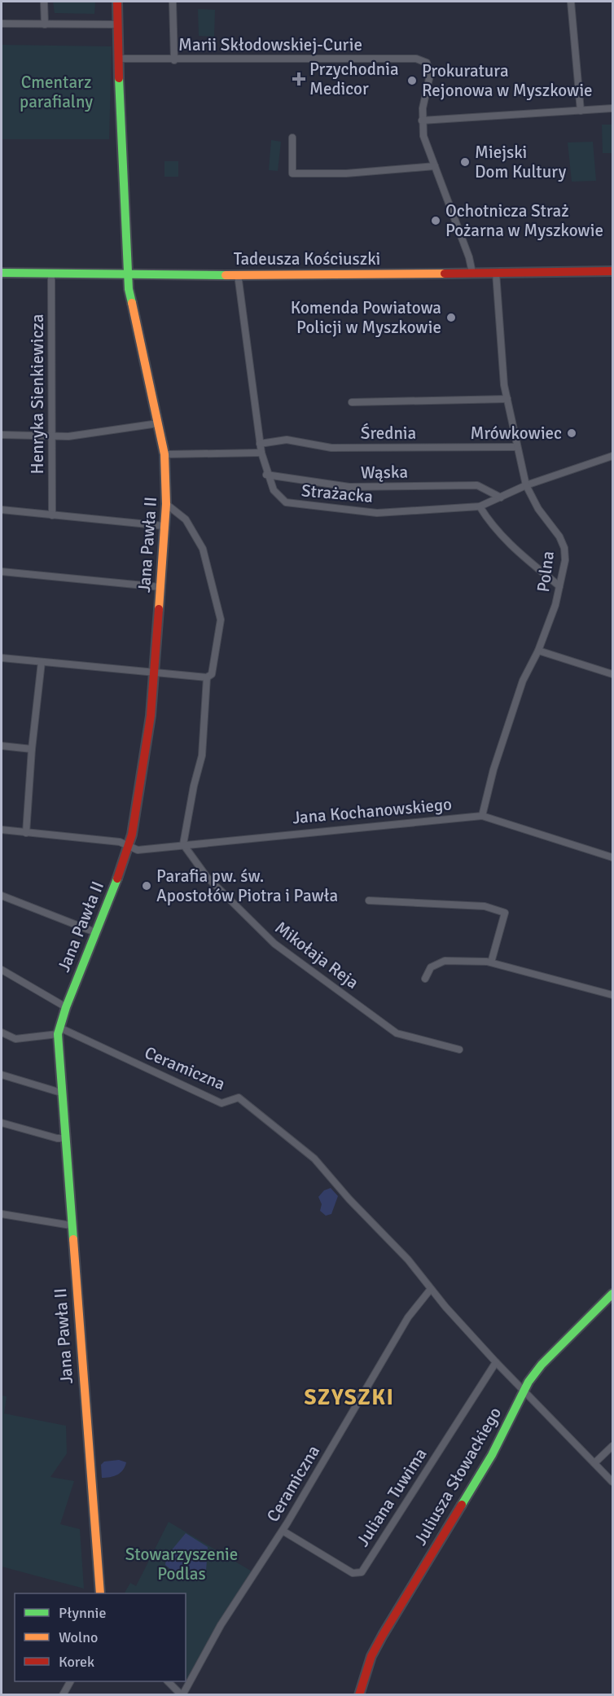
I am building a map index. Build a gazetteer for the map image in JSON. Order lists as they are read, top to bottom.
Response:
{
  "streets": {
    "street": [
      "Marii Skłodowskiej-Curie",
      "Tadeusza Kościuszki",
      "Henryka Sienkiewicza",
      "Średnia",
      "Wąska",
      "Strażacka",
      "Jana Pawła II",
      "Polna",
      "Jana Kochanowskiego",
      "Mikołaja Reja",
      "Ceramiczna",
      "Juliusza Słowackiego",
      "Juliana Tuwima"
    ]
  },
  "crossings": [
    ["Marii Skłodowskiej-Curie", "Jana Pawła II"],
    ["Tadeusza Kościuszki", "Henryka Sienkiewicza"],
    ["Tadeusza Kościuszki", "Strażacka"],
    ["Tadeusza Kościuszki", "Jana Pawła II"],
    ["Tadeusza Kościuszki", "Polna"],
    ["Średnia", "Strażacka"],
    ["Średnia", "Polna"],
    ["Wąska", "Strażacka"],
    ["Strażacka", "Polna"],
    ["Jana Pawła II", "Jana Kochanowskiego"],
    ["Jana Pawła II", "Ceramiczna"],
    ["Polna", "Jana Kochanowskiego"],
    ["Jana Kochanowskiego", "Mikołaja Reja"],
    ["Ceramiczna", "Juliusza Słowackiego"],
    ["Ceramiczna", "Juliana Tuwima"]
  ],
  "districts": ["SZYSZKI"],
  "parks": ["Cmentarz parafialny", "Stowarzyszenie Podlas"],
  "places": {
    "health": ["Przychodnia Medicor"],
    "other": [
      "Prokuratura Rejonowa w Myszkowie",
      "Miejski Dom Kultury",
      "Ochotnicza Straż Pożarna w Myszkowie",
      "Komenda Powiatowa Policji w Myszkowie",
      "Mrówkowiec",
      "Parafia pw. św. Apostołów Piotra i Pawła"
    ]
  },
  "legend": ["Płynnie", "Wolno", "Korek"]
}
